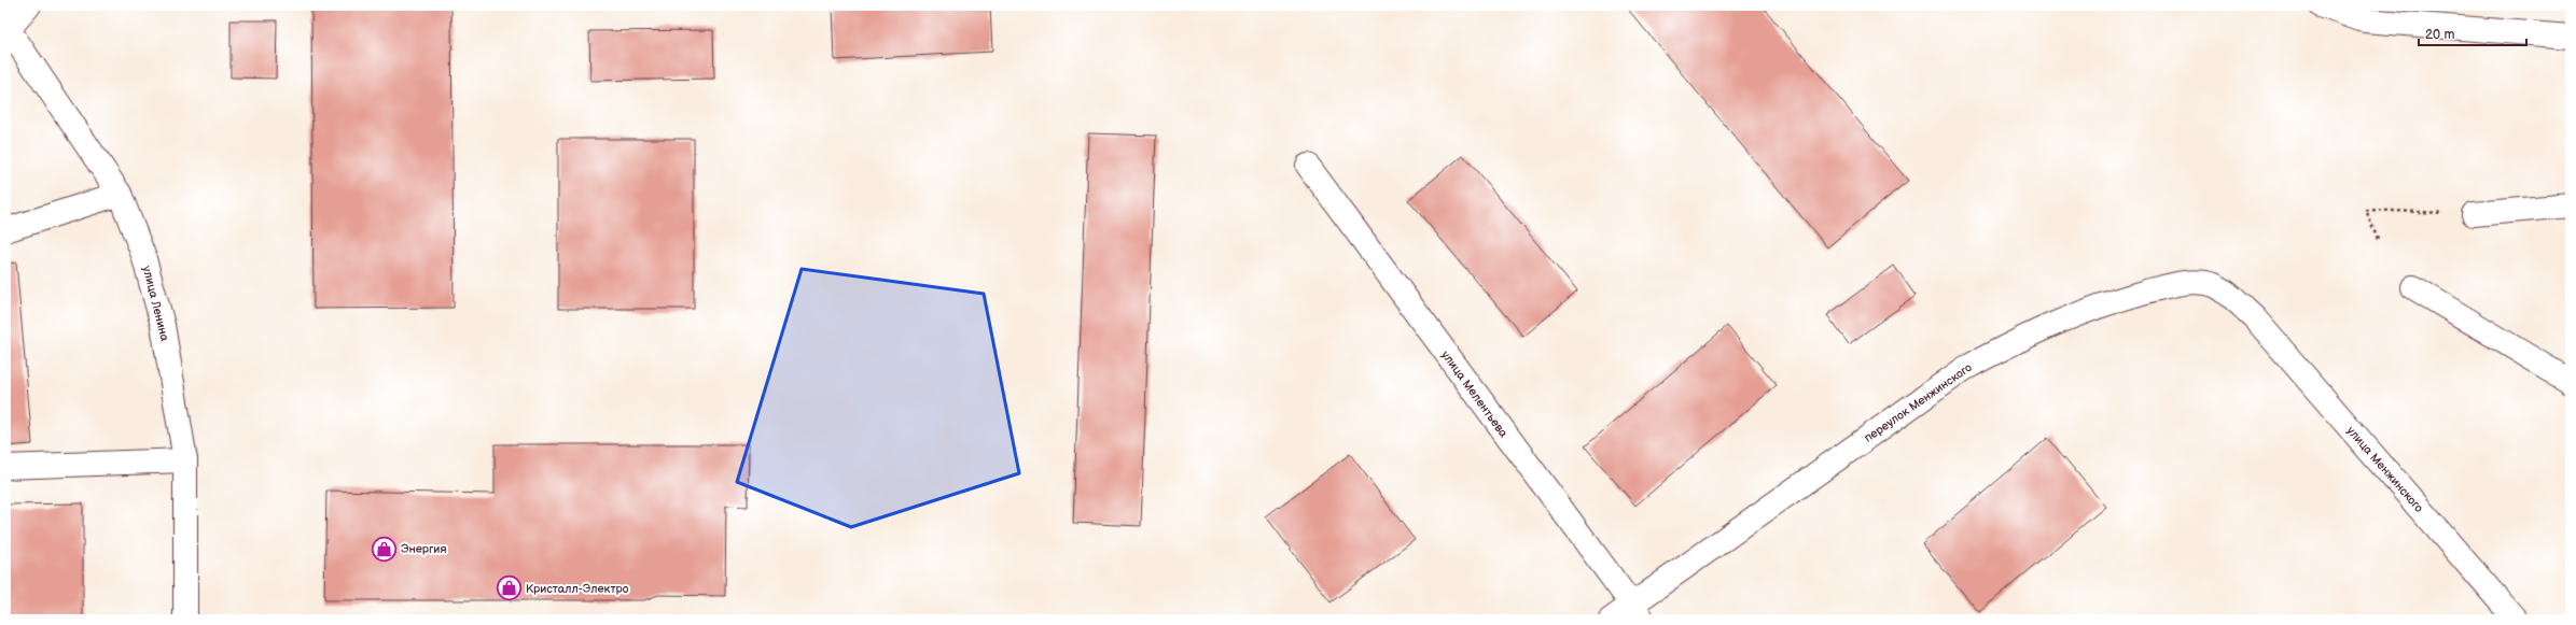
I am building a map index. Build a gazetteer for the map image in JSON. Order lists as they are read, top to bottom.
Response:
{
  "streets": {
    "street": [
      "улица Ленина",
      "улица Мелентьева",
      "переулок Менжинского",
      "улица Менжинского"
    ]
  },
  "crossings": [
    ["улица Мелентьева", "переулок Менжинского"],
    ["переулок Менжинского", "улица Менжинского"]
  ],
  "places": {
    "shop": ["Энергия", "Кристалл-Электро"]
  },
  "scale_bar": "20 m"
}
